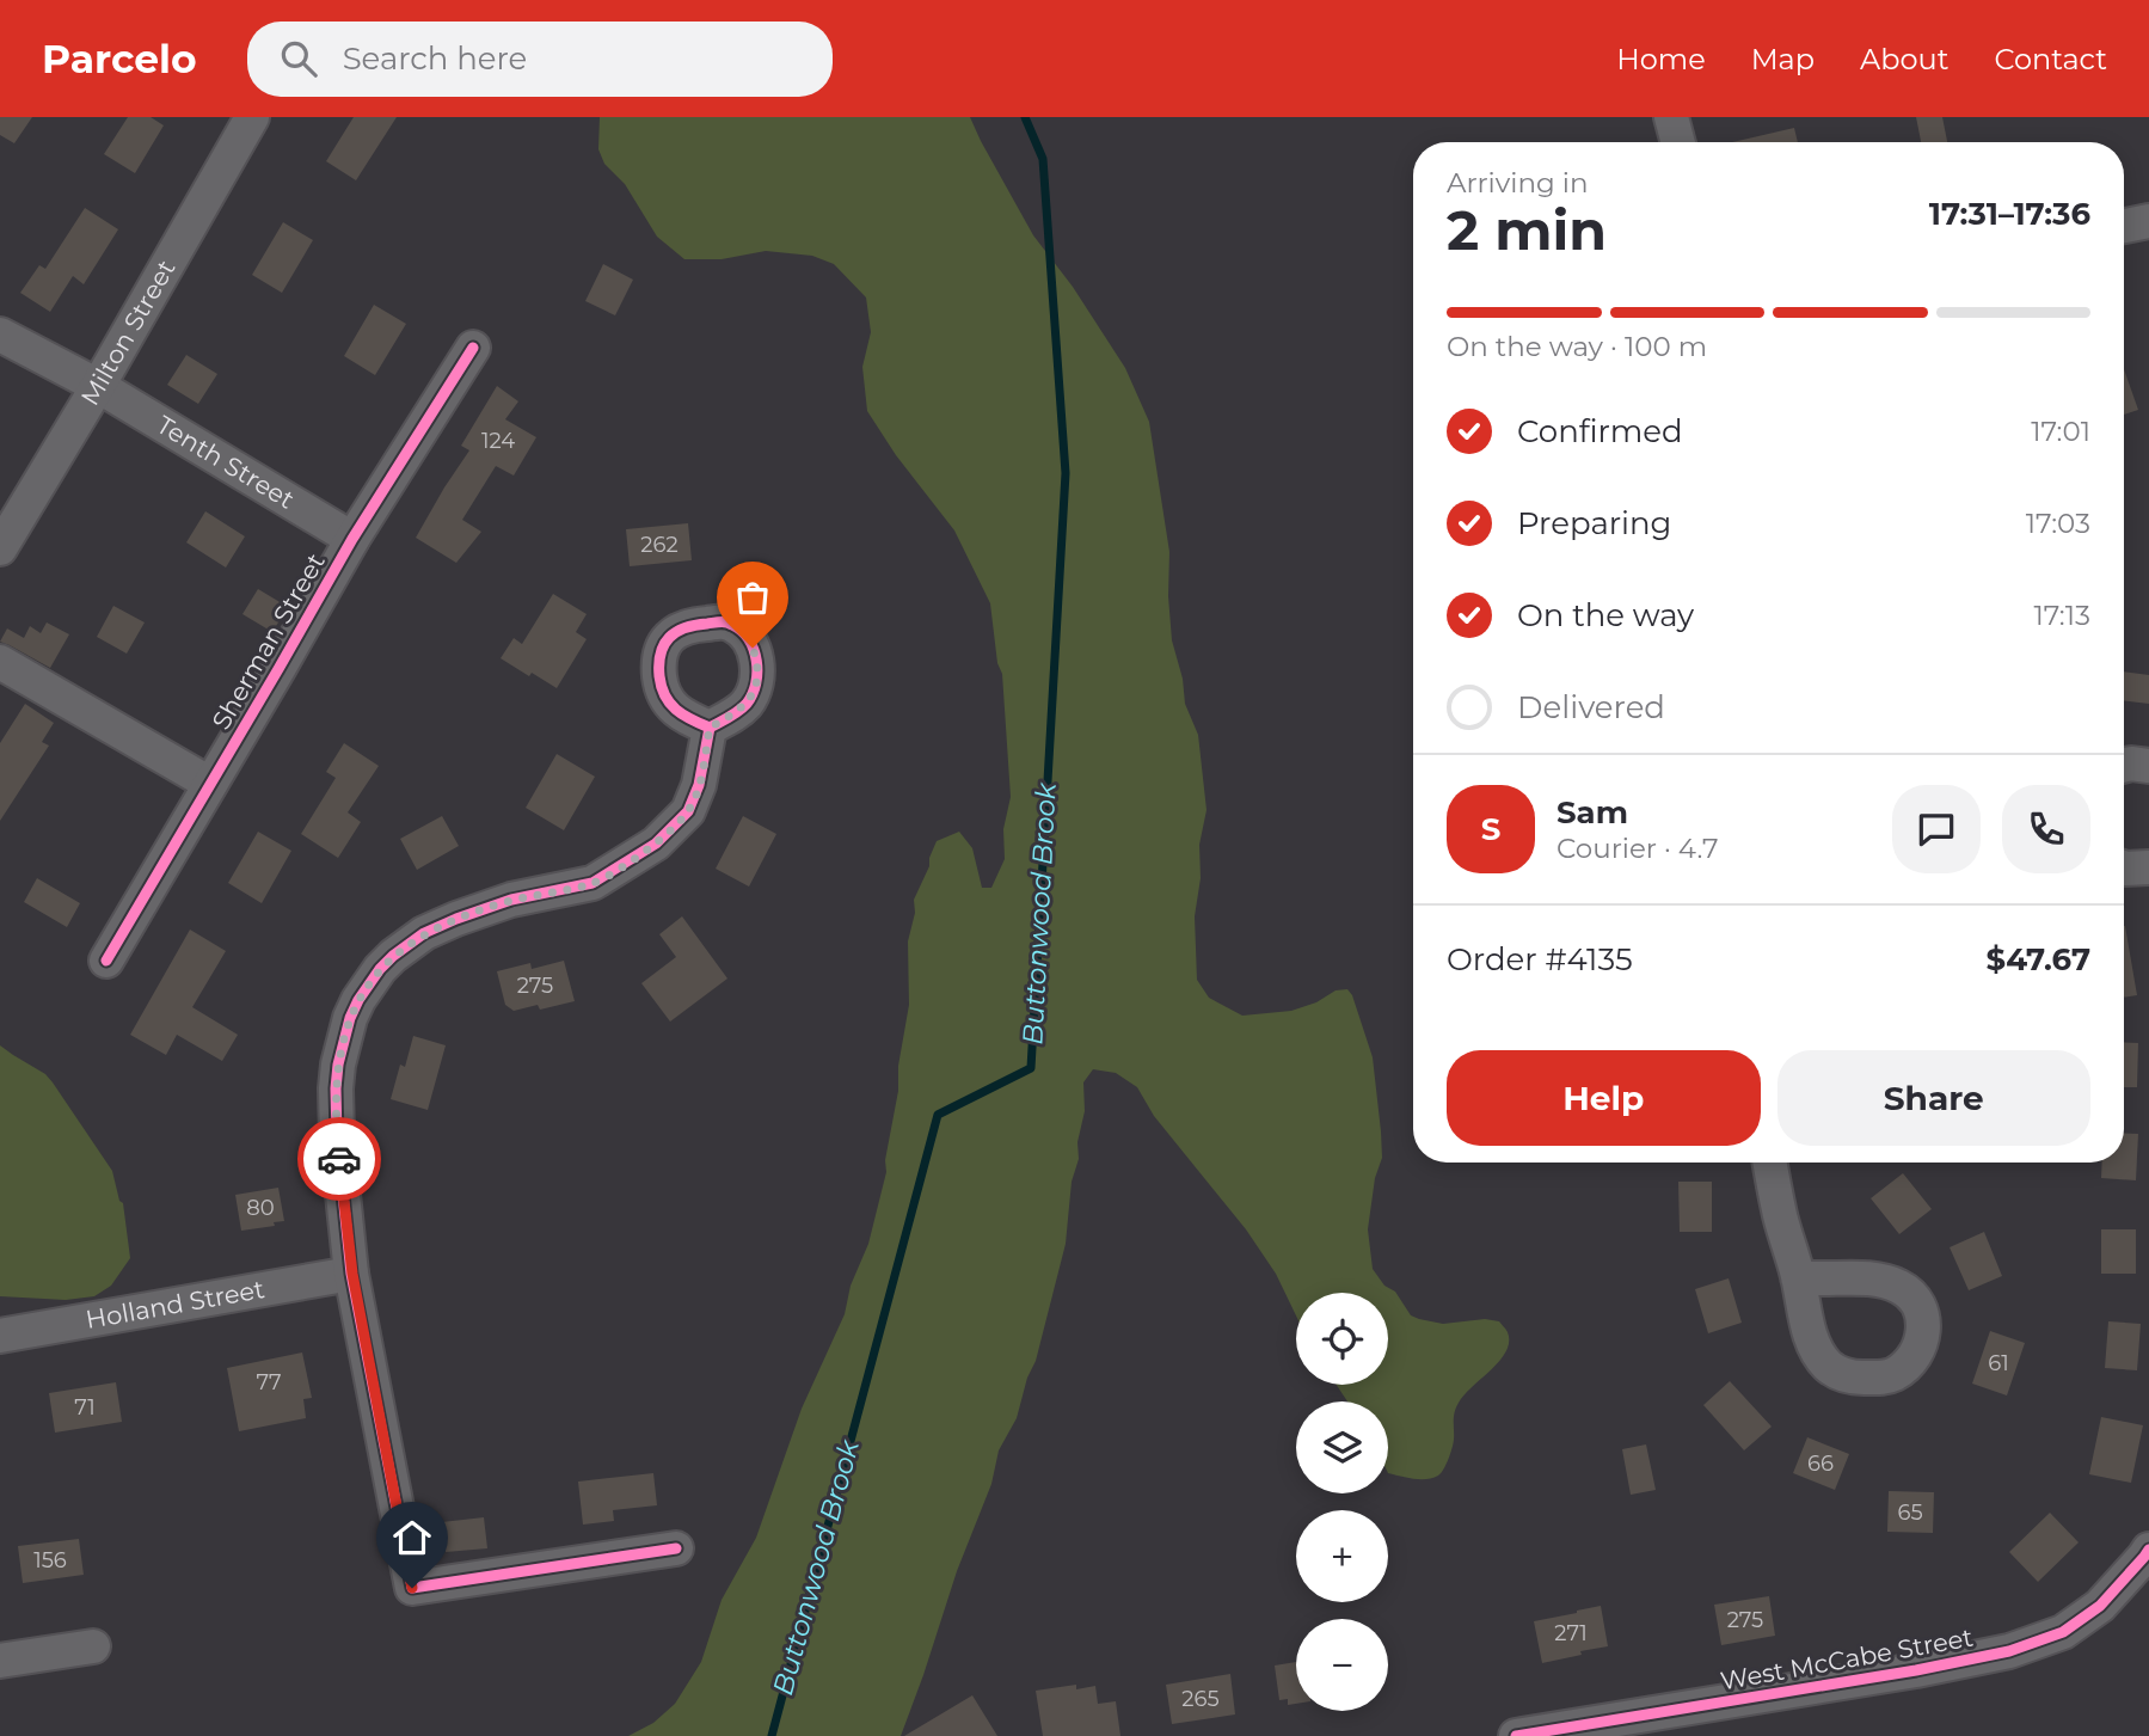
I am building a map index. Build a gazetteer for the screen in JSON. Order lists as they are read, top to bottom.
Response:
{
  "streets": {
    "street": [
      "Milton Street",
      "Tenth Street",
      "Sherman Street",
      "Holland Street",
      "West McCabe Street"
    ]
  },
  "crossings": [
    ["Milton Street", "Tenth Street"],
    ["Tenth Street", "Sherman Street"]
  ],
  "water": ["Buttonwood Brook"],
  "house_numbers": [
    "124",
    "262",
    "275",
    "80",
    "61",
    "77",
    "71",
    "66",
    "65",
    "156",
    "275",
    "271",
    "265"
  ],
  "page": {
    "header": "Parcelo",
    "search": "Search here",
    "nav": [
      "Home",
      "Map",
      "About",
      "Contact"
    ],
    "heading": ["2 min", "Arriving in", "17:31–17:36"],
    "panel": [
      "Sam",
      "Courier · 4.7",
      "Order #4135",
      "$47.67"
    ],
    "bar": "On the way · 100 m",
    "list": [
      ["Confirmed", "17:01"],
      ["Preparing", "17:03"],
      ["On the way", "17:13"],
      "Delivered"
    ],
    "round": "S",
    "buttons": ["Help", "Share"],
    "map_buttons": ["+", "−"]
  }
}
